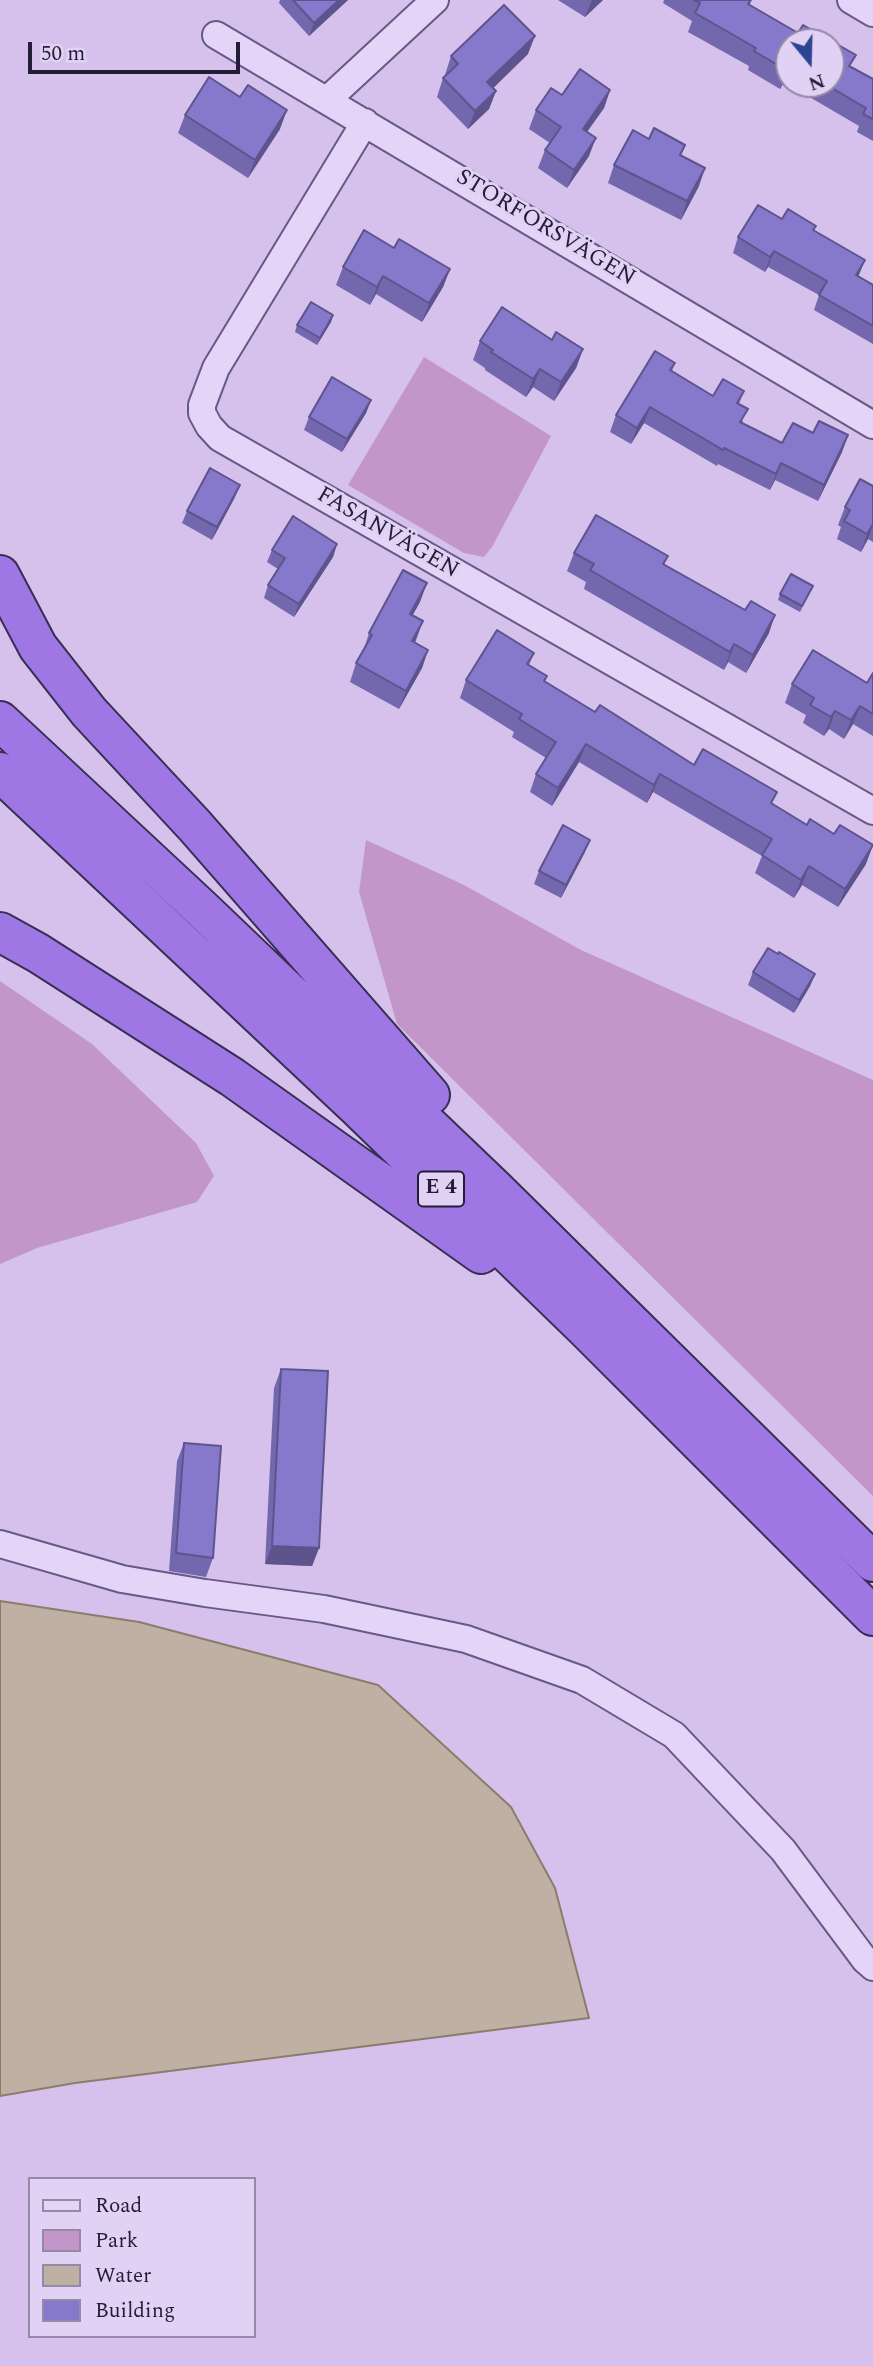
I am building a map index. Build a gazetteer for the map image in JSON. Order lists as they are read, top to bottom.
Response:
{
  "streets": {
    "highway": ["E 4"],
    "street": ["STORFORSVÄGEN", "FASANVÄGEN"]
  },
  "crossings": [
    ["STORFORSVÄGEN", "FASANVÄGEN"]
  ],
  "legend": [
    "Road",
    "Park",
    "Water",
    "Building"
  ],
  "scale_bar": "50 m",
  "north": "bottom"
}
